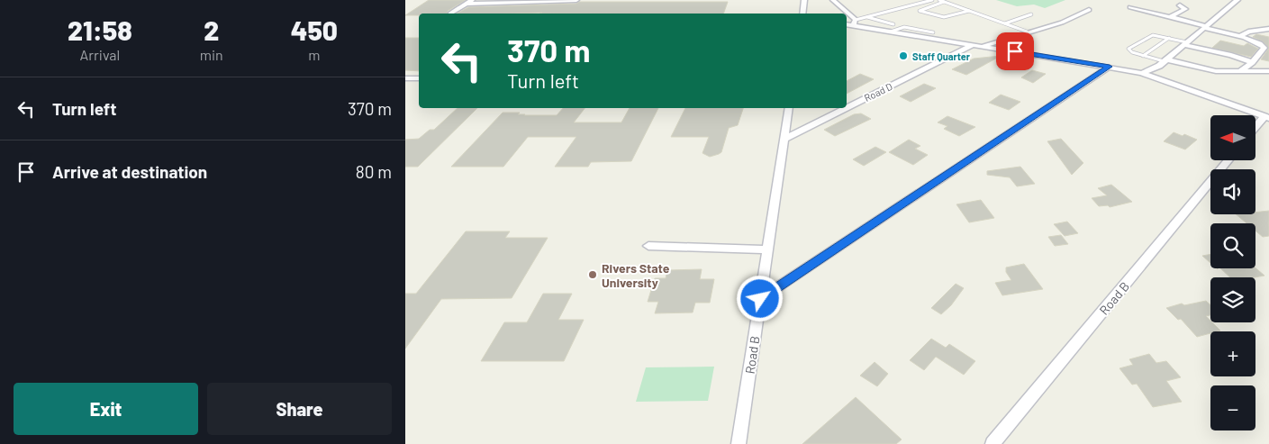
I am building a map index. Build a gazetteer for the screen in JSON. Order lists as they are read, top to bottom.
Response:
{
  "streets": {
    "street": ["Road D", "Road B"]
  },
  "crossings": [
    ["Road D", "Road B"]
  ],
  "places": ["Staff Quarter", "Rivers State University"],
  "north": "left",
  "page": {
    "eta": [
      "21:58",
      "Arrival",
      "2",
      "min",
      "450",
      "m"
    ],
    "turn": ["370 m", "Turn left"],
    "list": [
      {
        "name": "Turn left",
        "value": "370 m"
      },
      {
        "name": "Arrive at destination",
        "value": "80 m"
      }
    ],
    "map_buttons": ["+", "−"],
    "buttons": ["Exit", "Share"]
  }
}
